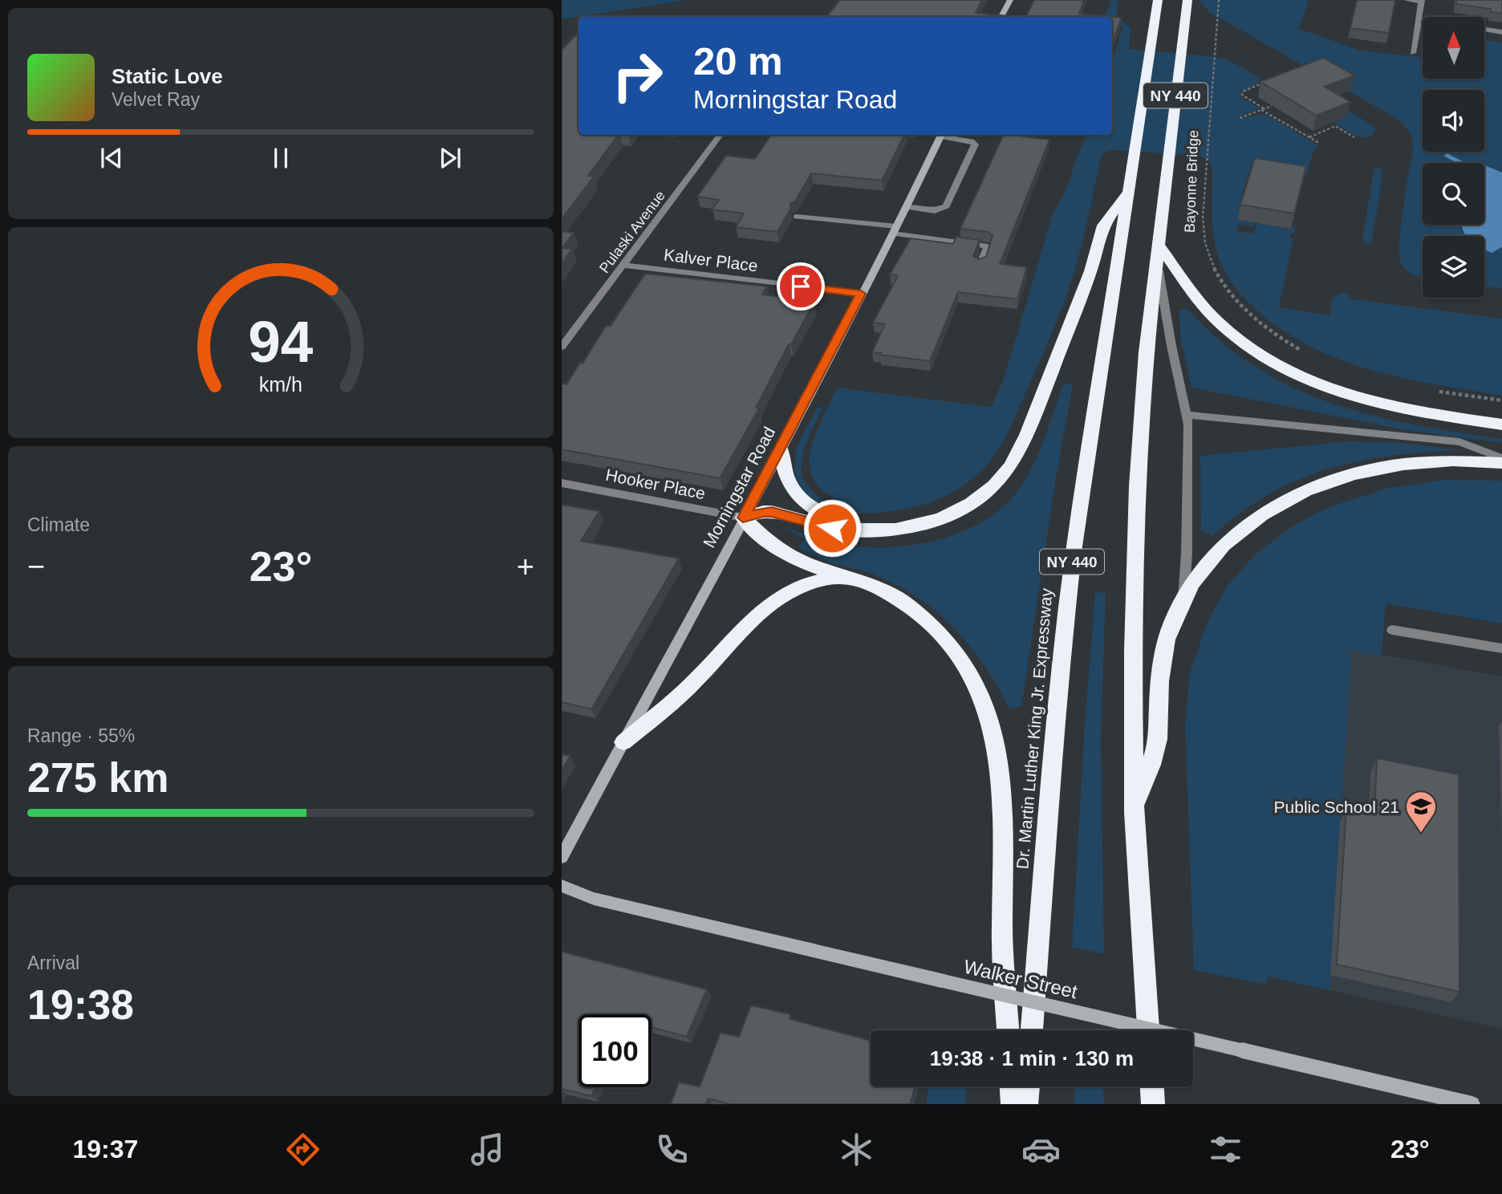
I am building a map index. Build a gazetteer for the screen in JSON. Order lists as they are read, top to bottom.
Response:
{
  "streets": {
    "highway": ["NY 440", "Bayonne Bridge", "Dr. Martin Luther King Jr. Expressway"],
    "main road": ["Morningstar Road", "Walker Street"],
    "street": ["Pulaski Avenue", "Kalver Place", "Hooker Place"]
  },
  "crossings": [
    ["NY 440", "Bayonne Bridge"],
    ["NY 440", "Dr. Martin Luther King Jr. Expressway"],
    ["Pulaski Avenue", "Kalver Place"],
    ["Kalver Place", "Morningstar Road"],
    ["Hooker Place", "Morningstar Road"]
  ],
  "places": {
    "school or university": ["Public School 21"]
  },
  "north": "top",
  "page": {
    "turn": ["20 m", "Morningstar Road"],
    "song": ["Static Love", "Velvet Ray"],
    "tile": [
      "Climate",
      ["Range · 55%", "275 km"],
      ["Arrival", "19:38"]
    ],
    "heat": ["−", "23°", "+"],
    "limit": "100",
    "trip": "19:38 · 1 min · 130 m",
    "tabs": ["19:37", "23°"],
    "gauge": ["94", "km/h"]
  }
}
